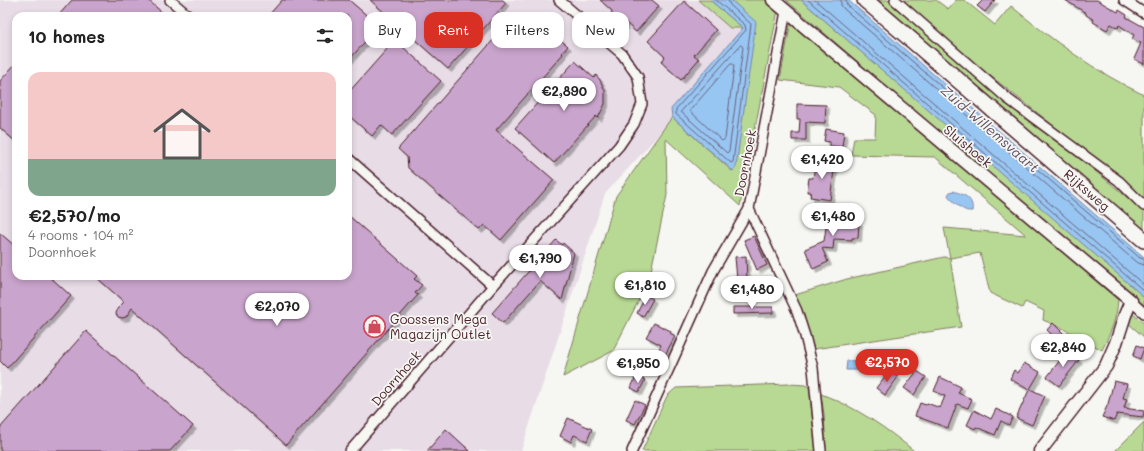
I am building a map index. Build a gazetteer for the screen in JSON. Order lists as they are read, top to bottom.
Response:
{
  "streets": {
    "main road": ["Rijksweg"],
    "street": ["Sluishoek", "Doornhoek"]
  },
  "crossings": [
    ["Sluishoek", "Doornhoek"]
  ],
  "water": ["Zuid-Willemsvaart"],
  "places": {
    "shop": ["Goossens Mega Magazijn Outlet"]
  },
  "page": {
    "chip": [
      "Buy",
      "Rent",
      "Filters",
      "New"
    ],
    "heading": "10 homes",
    "list": [
      {
        "name": "€2,570/mo",
        "note": "4 rooms · 104 m² · Doornhoek"
      }
    ],
    "price": [
      "€2,890",
      "€1,420",
      "€1,480",
      "€1,790",
      "€1,810",
      "€1,480",
      "€2,070",
      "€2,840",
      "€2,570",
      "€1,950"
    ]
  }
}
